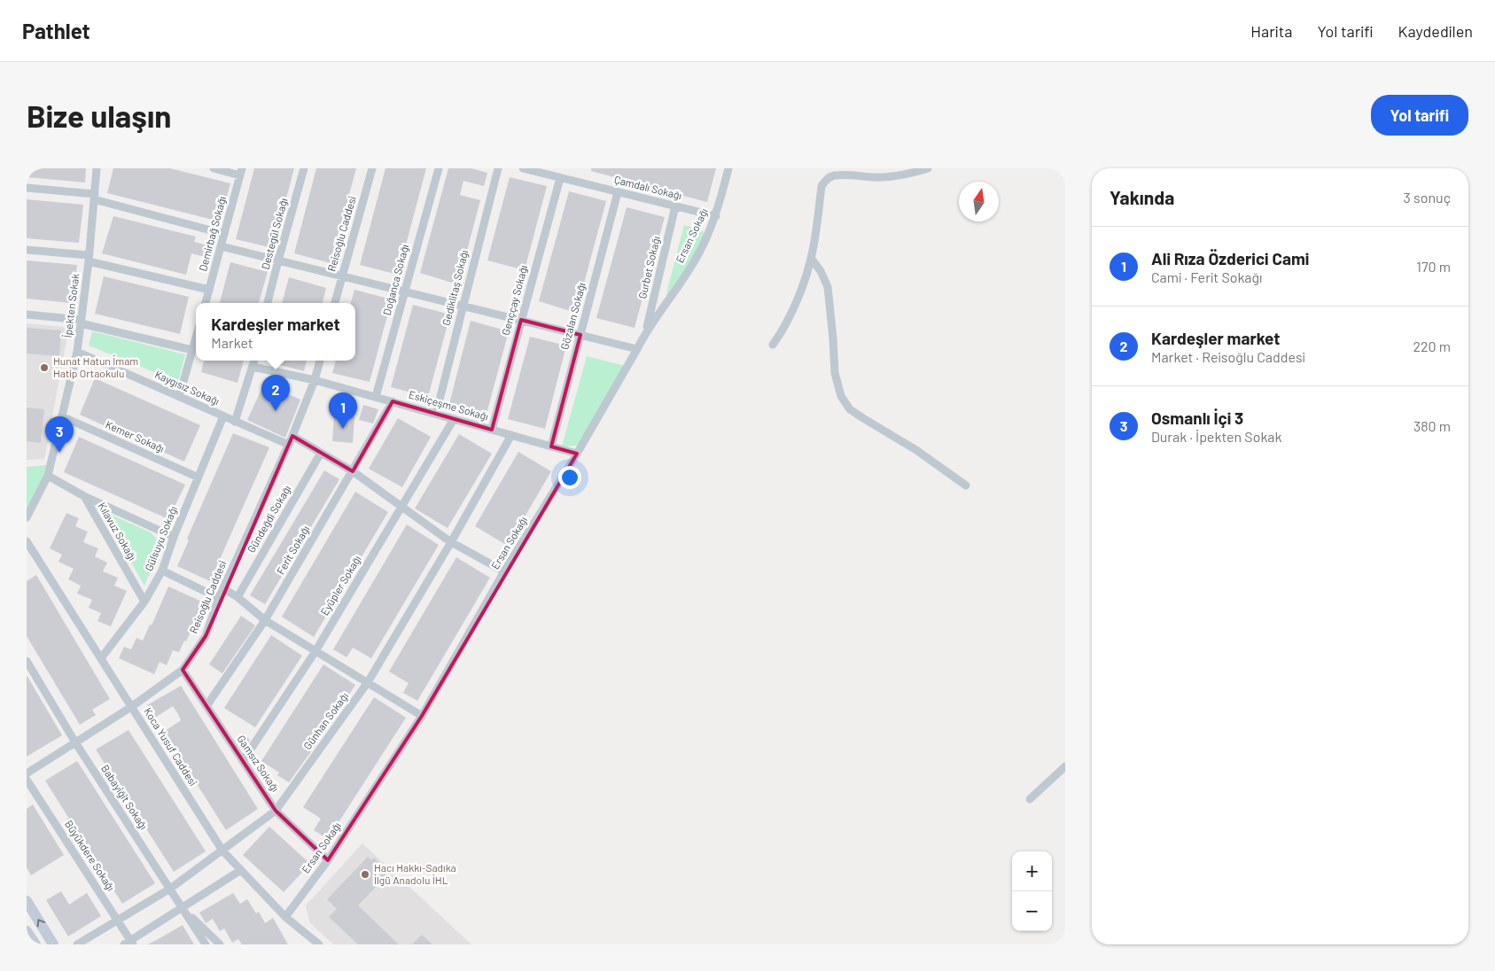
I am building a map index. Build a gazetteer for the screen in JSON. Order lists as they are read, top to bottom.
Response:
{
  "streets": {
    "street": [
      "Çamdalı Sokağı",
      "Demirbağ Sokağı",
      "Destegül Sokağı",
      "Reisoğlu Caddesi",
      "Ersan Sokağı",
      "Gurbet Sokağı",
      "Doğanca Sokağı",
      "Gediklitaş Sokağı",
      "Genççay Sokağı",
      "İpekten Sokak",
      "Gözalan Sokağı",
      "Kaygısız Sokağı",
      "Eskiçeşme Sokağı",
      "Kemer Sokağı",
      "Gündeğdi Sokağı",
      "Kılavuz Sokağı",
      "Gülsuyu Sokağı",
      "Ferit Sokağı",
      "Eyüpler Sokağı",
      "Günhan Sokağı",
      "Koca Yusuf Caddesi",
      "Gamsız Sokağı",
      "Babayiğit Sokağı",
      "Büyükdere Sokağı"
    ]
  },
  "crossings": [
    ["Çamdalı Sokağı", "Ersan Sokağı"],
    ["Çamdalı Sokağı", "Gurbet Sokağı"],
    ["Çamdalı Sokağı", "Genççay Sokağı"],
    ["Çamdalı Sokağı", "Gözalan Sokağı"],
    ["Reisoğlu Caddesi", "Kaygısız Sokağı"],
    ["Reisoğlu Caddesi", "Eskiçeşme Sokağı"],
    ["Reisoğlu Caddesi", "Koca Yusuf Caddesi"],
    ["Reisoğlu Caddesi", "Gamsız Sokağı"],
    ["Reisoğlu Caddesi", "Babayiğit Sokağı"],
    ["Ersan Sokağı", "Gurbet Sokağı"],
    ["Ersan Sokağı", "Eskiçeşme Sokağı"],
    ["Ersan Sokağı", "Koca Yusuf Caddesi"],
    ["Ersan Sokağı", "Gamsız Sokağı"],
    ["Doğanca Sokağı", "Eskiçeşme Sokağı"],
    ["Gediklitaş Sokağı", "Eskiçeşme Sokağı"],
    ["Genççay Sokağı", "Eskiçeşme Sokağı"],
    ["İpekten Sokak", "Kaygısız Sokağı"],
    ["İpekten Sokak", "Kemer Sokağı"],
    ["İpekten Sokak", "Kılavuz Sokağı"],
    ["Gözalan Sokağı", "Eskiçeşme Sokağı"],
    ["Kaygısız Sokağı", "Gülsuyu Sokağı"],
    ["Eskiçeşme Sokağı", "Ferit Sokağı"],
    ["Eskiçeşme Sokağı", "Eyüpler Sokağı"],
    ["Eskiçeşme Sokağı", "Günhan Sokağı"],
    ["Kemer Sokağı", "Gülsuyu Sokağı"],
    ["Kılavuz Sokağı", "Gülsuyu Sokağı"],
    ["Gülsuyu Sokağı", "Koca Yusuf Caddesi"],
    ["Ferit Sokağı", "Gamsız Sokağı"],
    ["Eyüpler Sokağı", "Gamsız Sokağı"],
    ["Günhan Sokağı", "Koca Yusuf Caddesi"],
    ["Günhan Sokağı", "Gamsız Sokağı"],
    ["Günhan Sokağı", "Babayiğit Sokağı"],
    ["Günhan Sokağı", "Büyükdere Sokağı"]
  ],
  "places": ["Hunat Hatun İmam Hatip Ortaokulu", "Hacı Hakkı-Sadıka İlgü Anadolu İHL"],
  "north": "top",
  "page": {
    "header": "Pathlet",
    "nav": ["Harita", "Yol tarifi", "Kaydedilen"],
    "buttons": "Yol tarifi",
    "title": "Bize ulaşın",
    "heading": ["Yakında", "3 sonuç"],
    "list": [
      {
        "mark": "1",
        "name": "Ali Rıza Özderici Cami",
        "note": "Cami · Ferit Sokağı",
        "value": "170 m"
      },
      {
        "mark": "2",
        "name": "Kardeşler market",
        "note": "Market · Reisoğlu Caddesi",
        "value": "220 m"
      },
      {
        "mark": "3",
        "name": "Osmanlı İçi 3",
        "note": "Durak · İpekten Sokak",
        "value": "380 m"
      }
    ],
    "popup": ["Kardeşler market", "Market"],
    "pins": ["2", "1", "3"],
    "map_buttons": ["+", "−"]
  }
}
